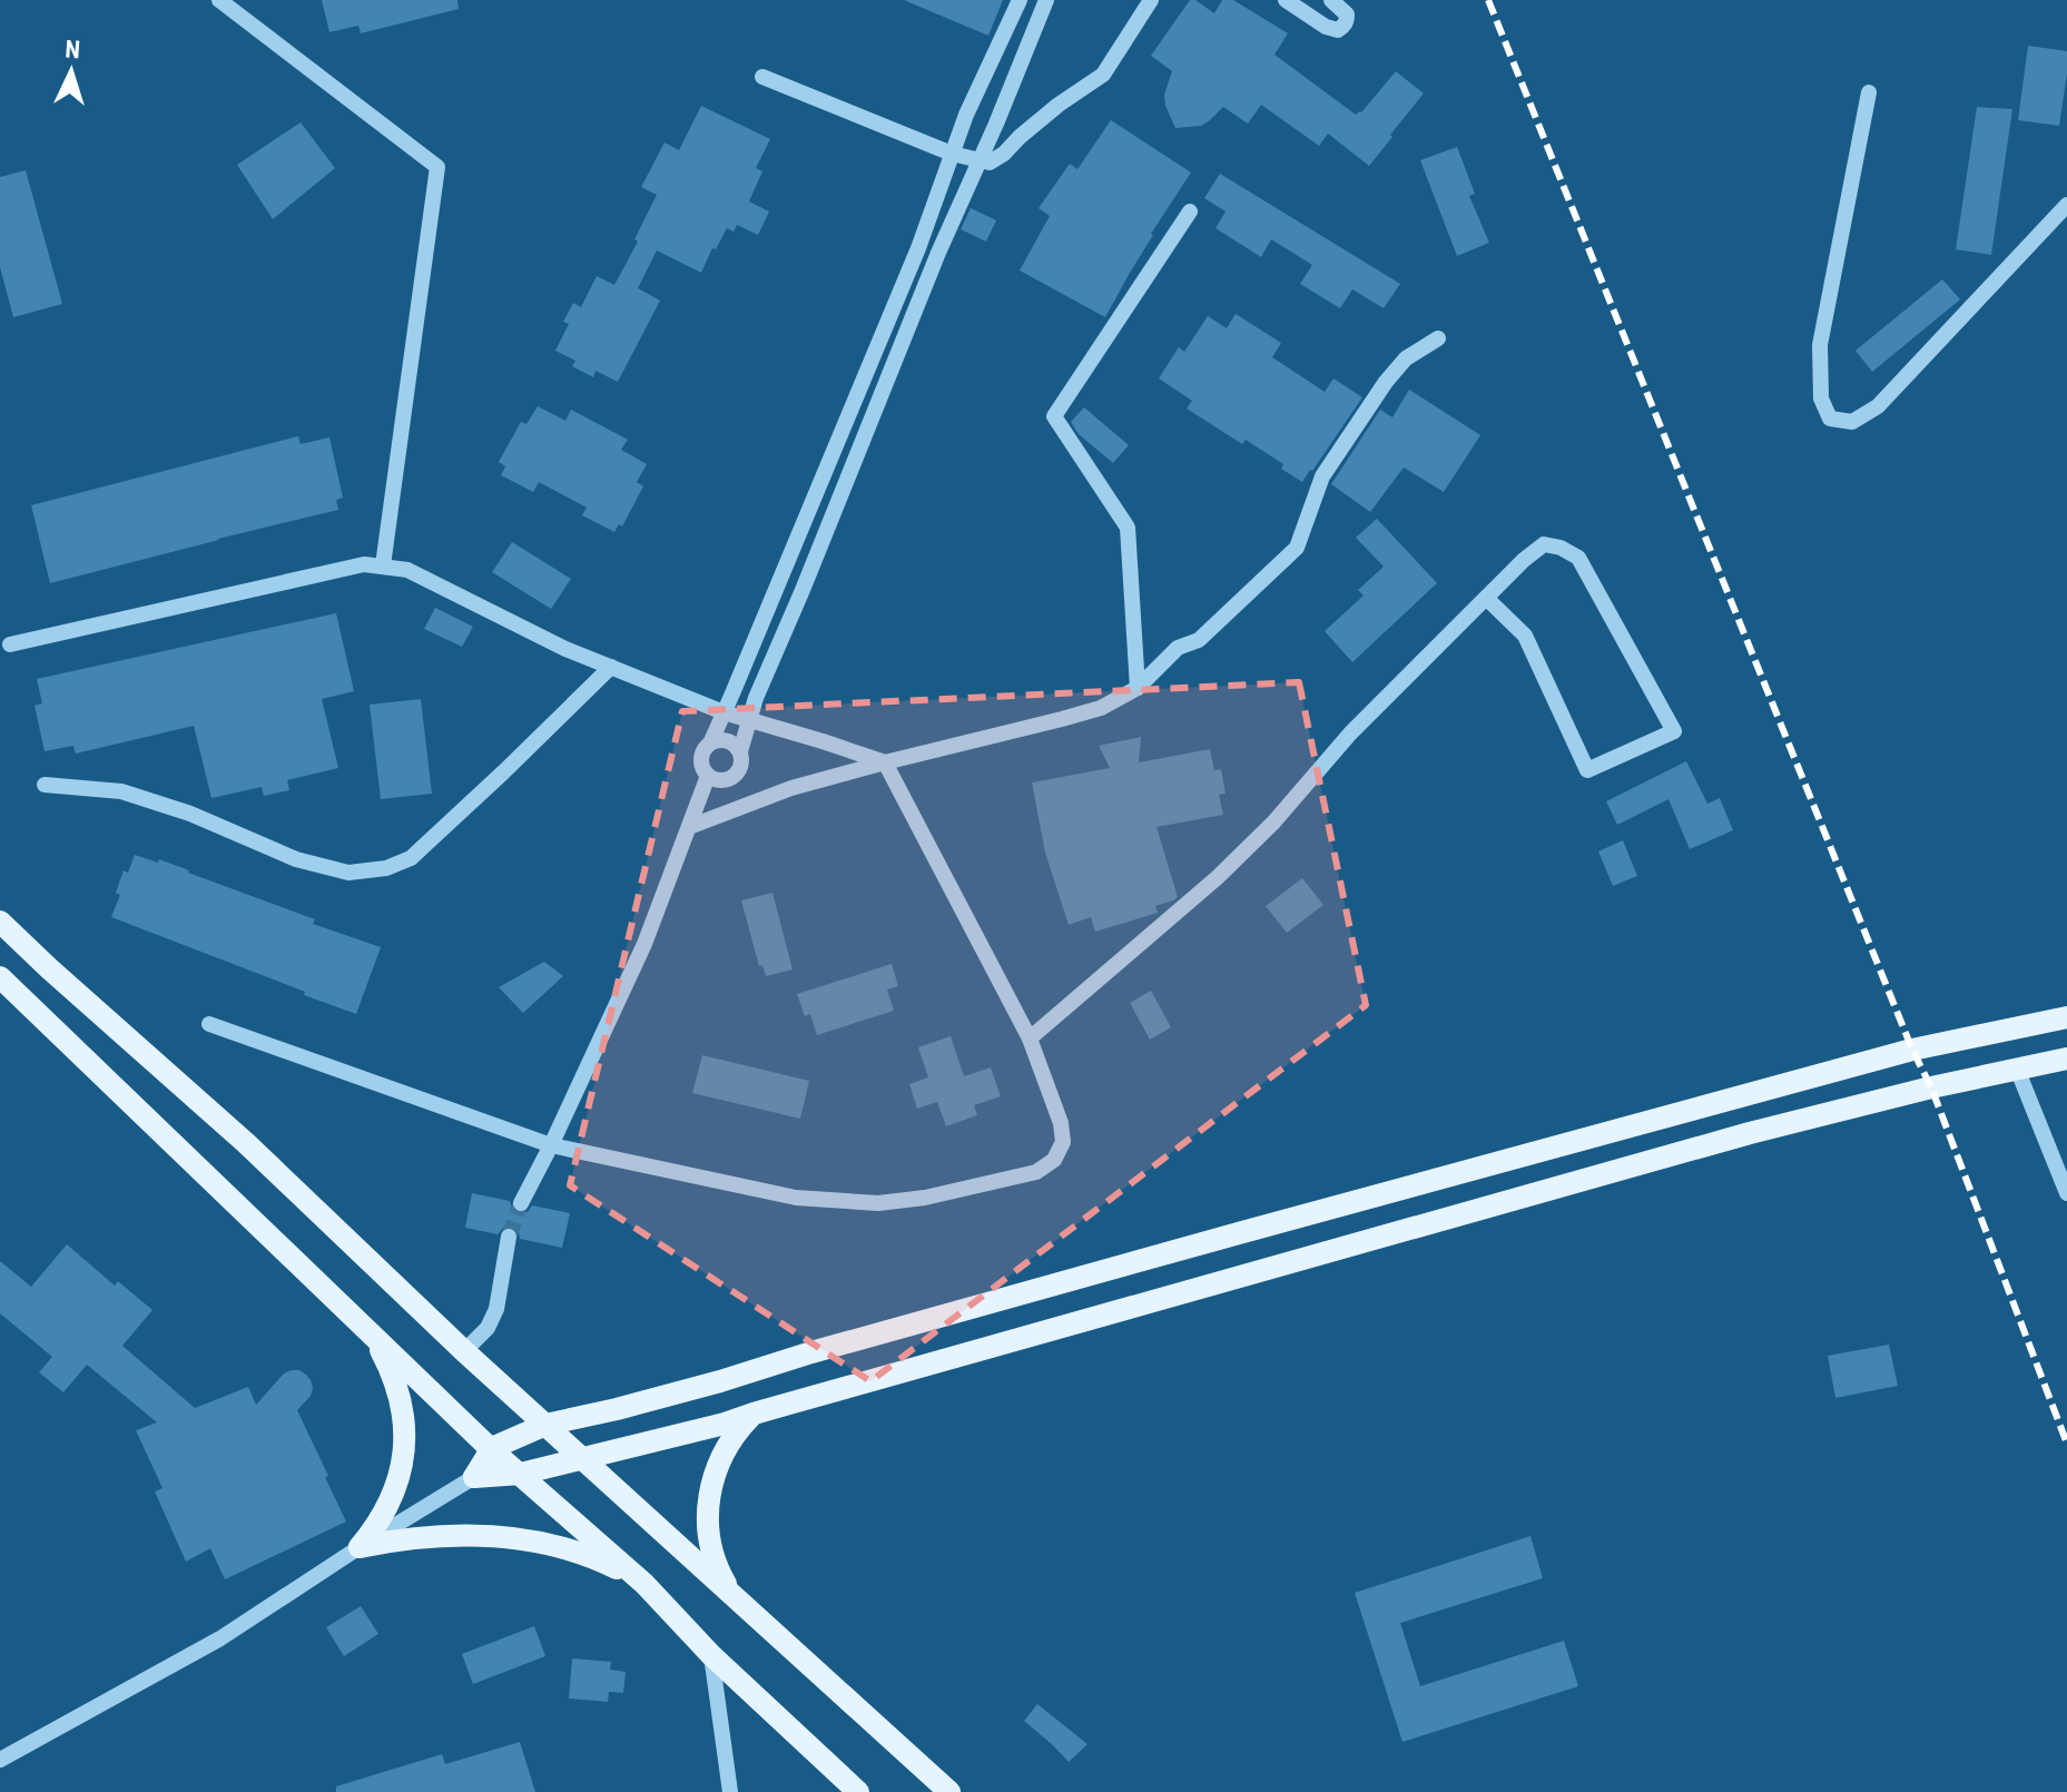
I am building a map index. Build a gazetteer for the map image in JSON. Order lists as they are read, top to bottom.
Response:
{
  "north": "top"
}
